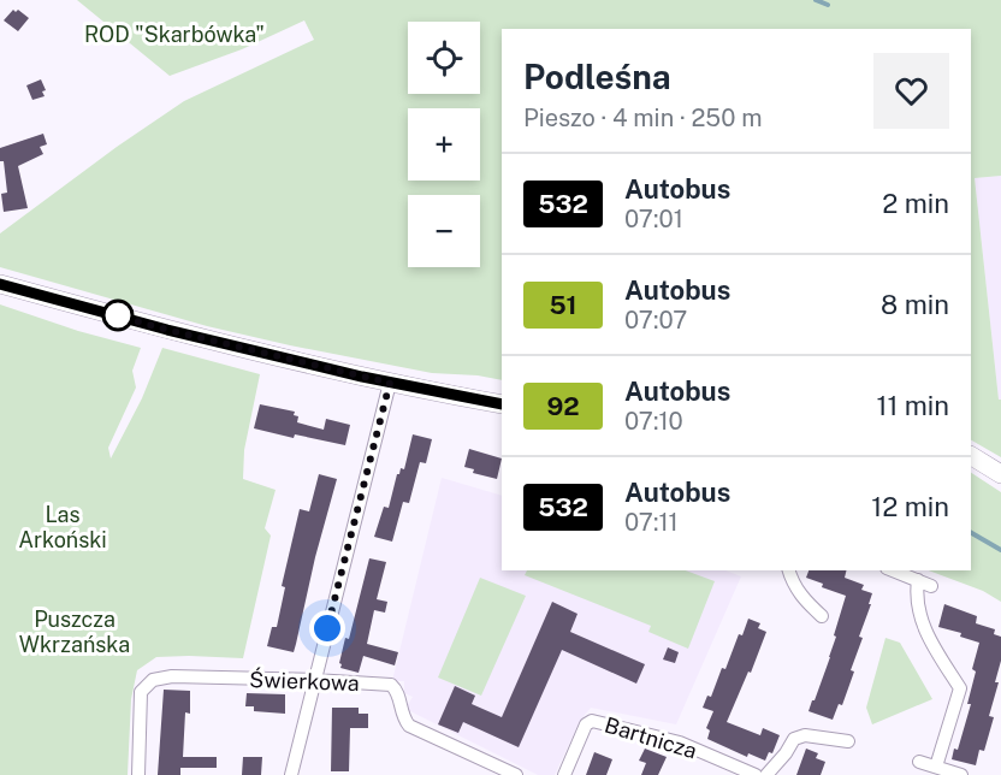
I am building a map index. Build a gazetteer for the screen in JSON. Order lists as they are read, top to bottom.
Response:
{
  "streets": {
    "street": ["Świerkowa", "Bartnicza"]
  },
  "parks": ["ROD \"Skarbówka\"", "Las Arkoński", "Puszcza Wkrzańska"],
  "lines": ["bus line 532"],
  "page": {
    "map_buttons": ["+", "−"],
    "heading": ["Podleśna", "Pieszo · 4 min · 250 m"],
    "list": [
      {
        "mark": "532",
        "name": "Autobus",
        "note": "07:01",
        "value": "2 min"
      },
      {
        "mark": "51",
        "name": "Autobus",
        "note": "07:07",
        "value": "8 min"
      },
      {
        "mark": "92",
        "name": "Autobus",
        "note": "07:10",
        "value": "11 min"
      },
      {
        "mark": "532",
        "name": "Autobus",
        "note": "07:11",
        "value": "12 min"
      }
    ]
  }
}
